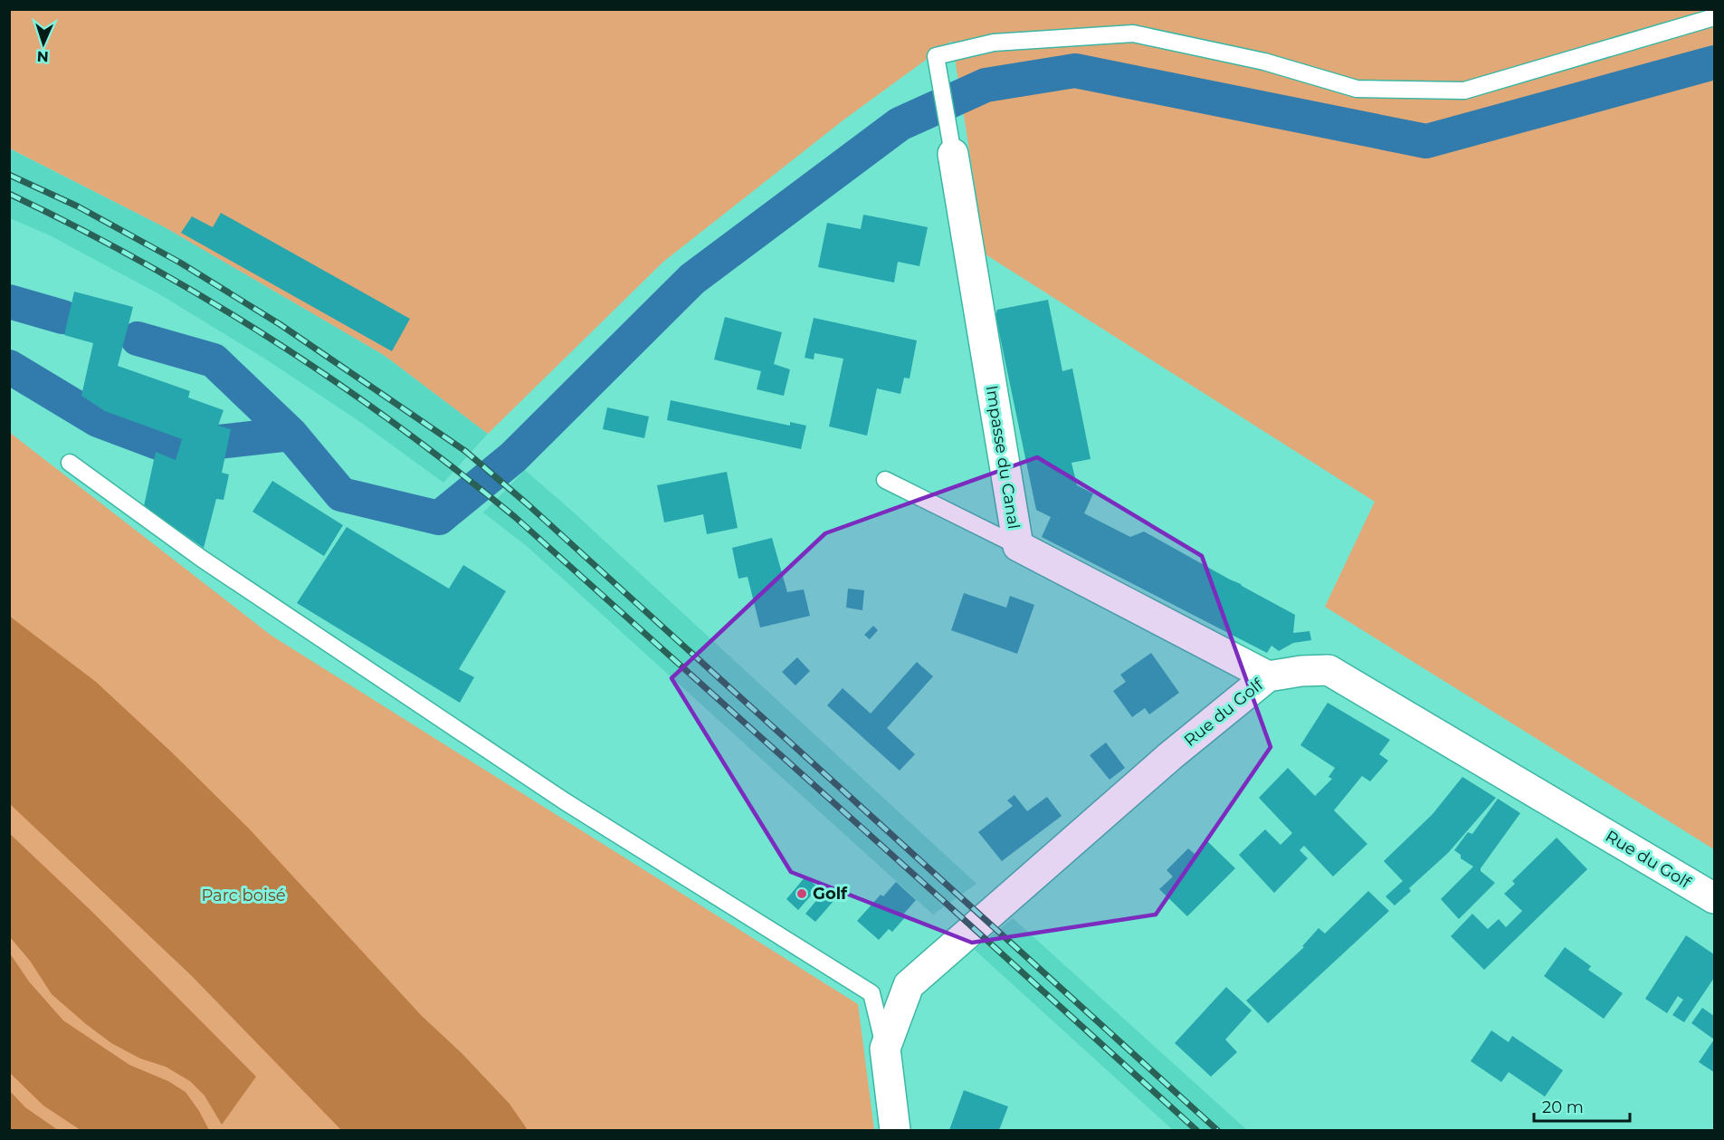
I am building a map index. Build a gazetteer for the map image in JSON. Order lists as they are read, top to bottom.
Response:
{
  "streets": {
    "street": ["Impasse du Canal", "Rue du Golf"]
  },
  "crossings": [
    ["Impasse du Canal", "Rue du Golf"]
  ],
  "parks": ["Parc boisé"],
  "places": ["Golf"],
  "scale_bar": "20 m",
  "north": "bottom"
}
